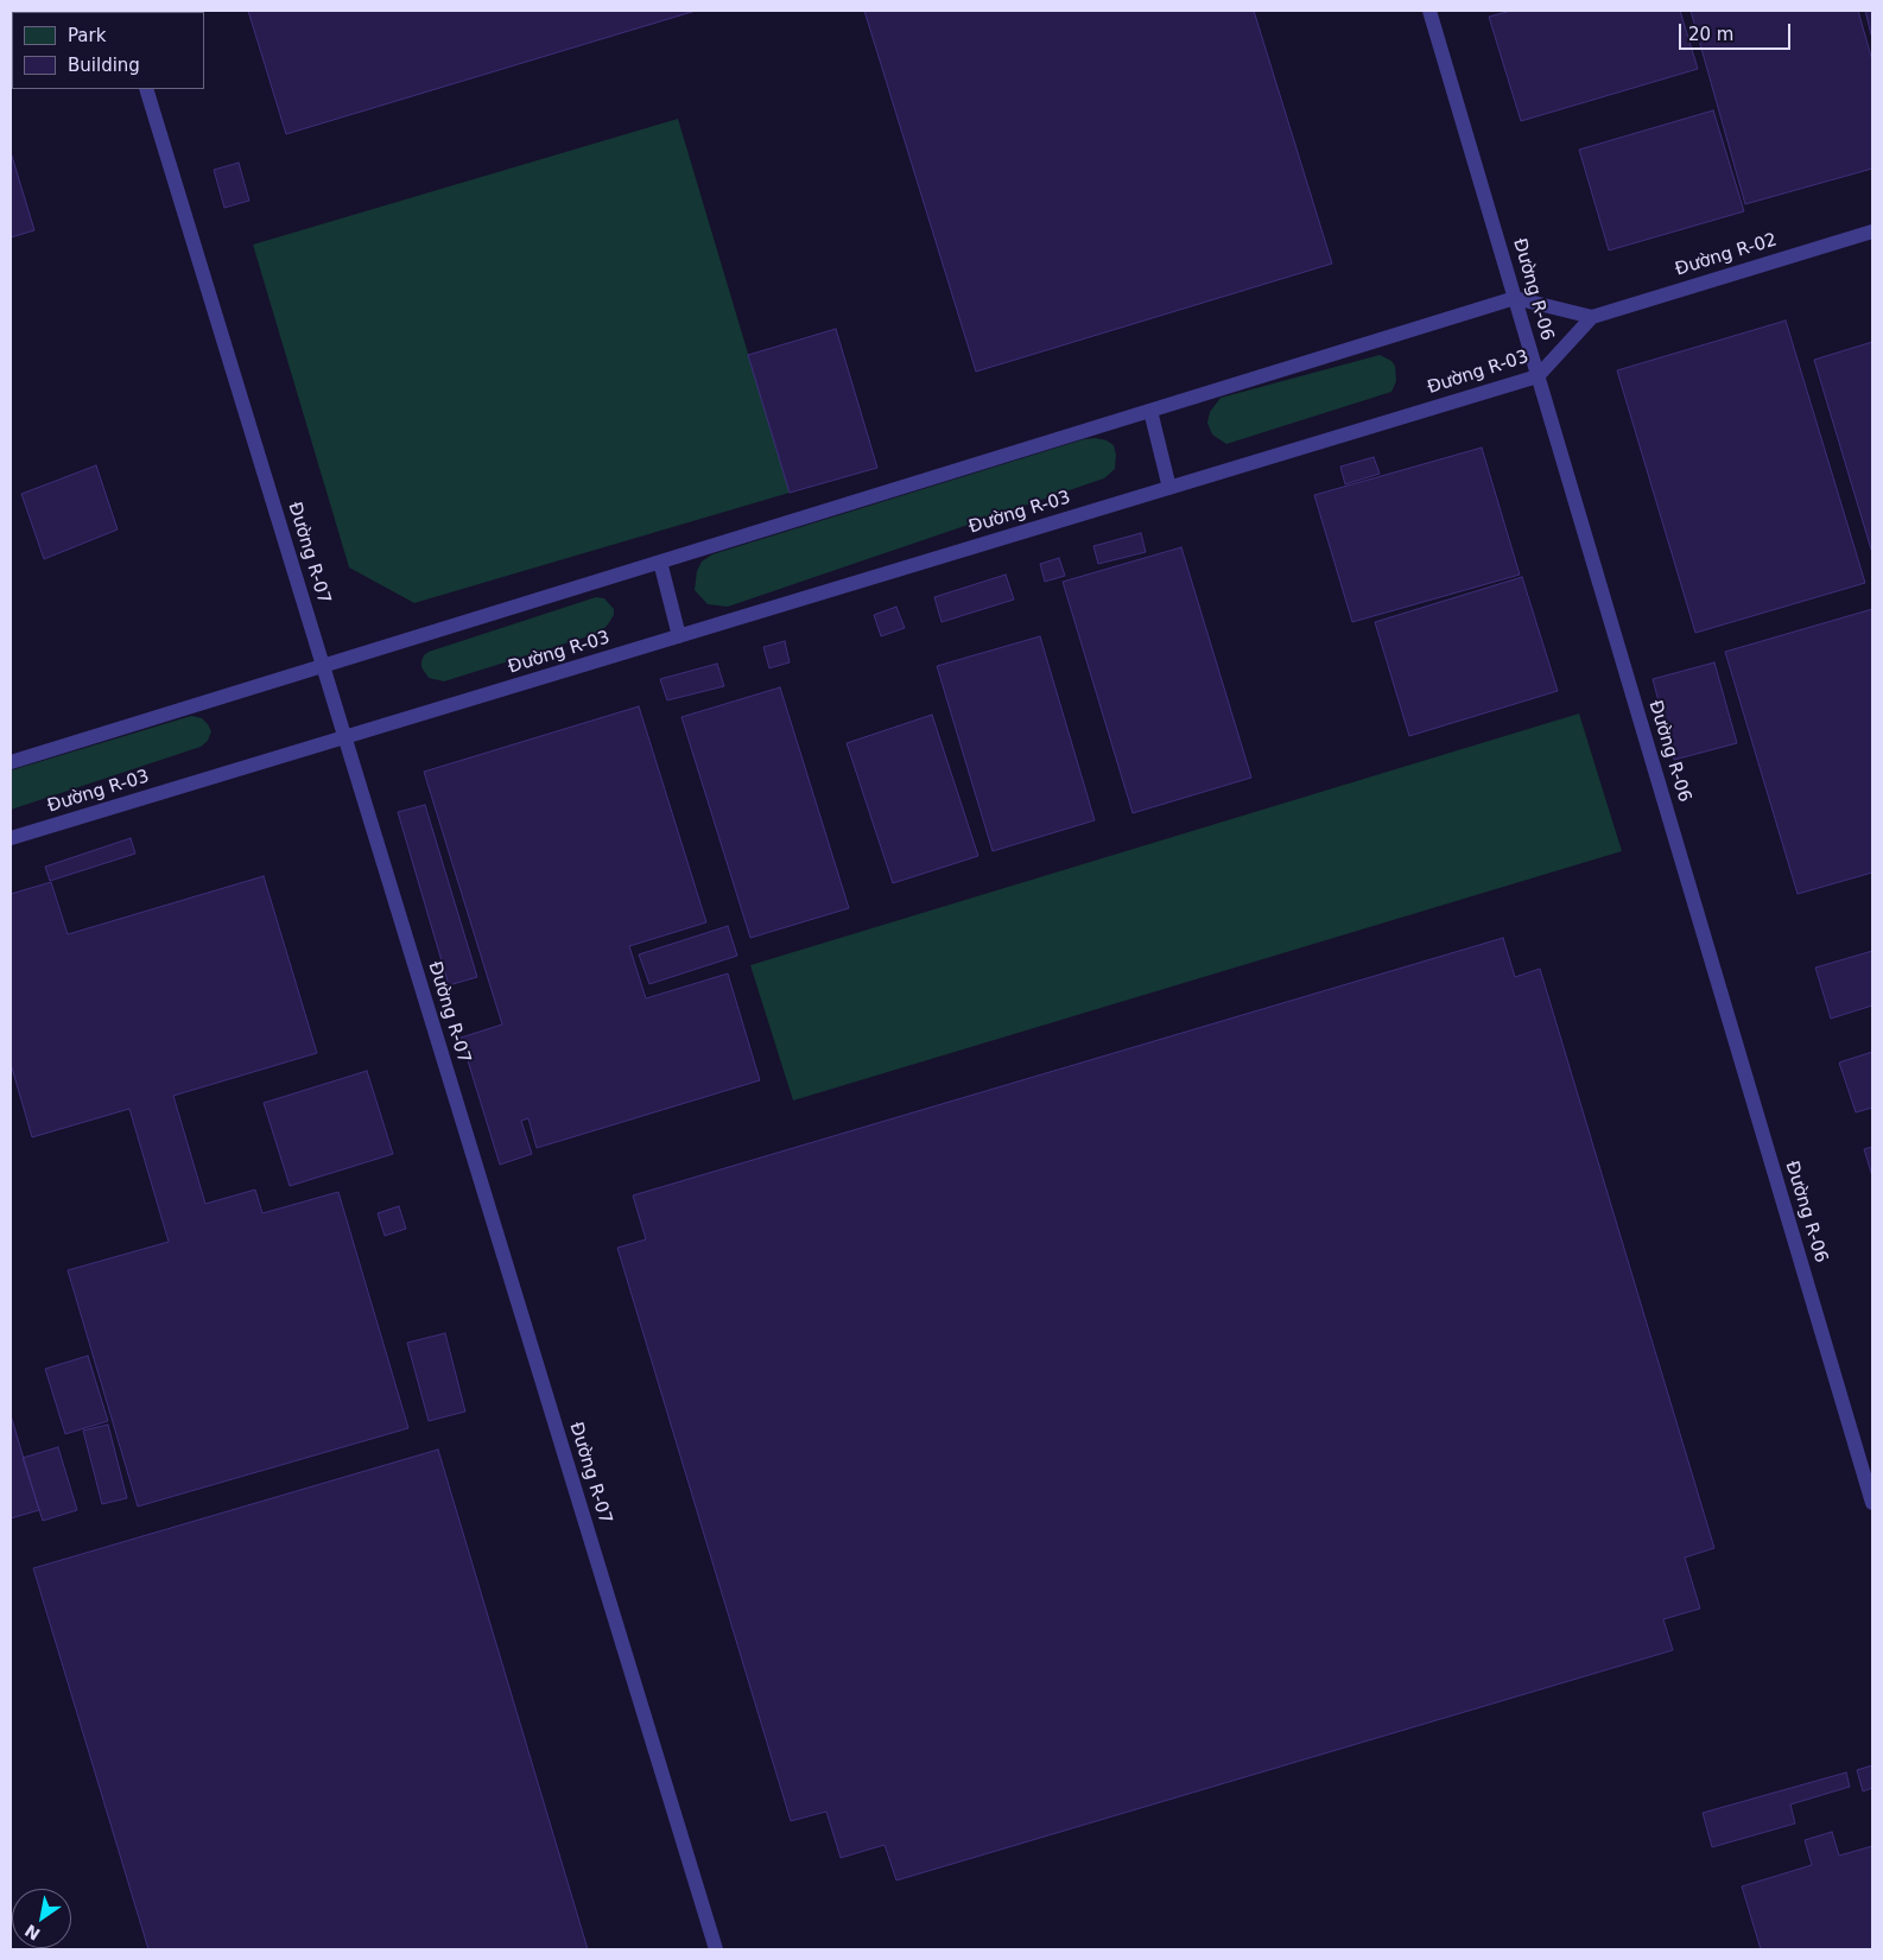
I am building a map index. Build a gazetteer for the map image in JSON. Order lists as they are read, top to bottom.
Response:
{
  "streets": {
    "lane": [
      "Đường R-02",
      "Đường R-06",
      "Đường R-03",
      "Đường R-07"
    ]
  },
  "crossings": [
    ["Đường R-02", "Đường R-03"],
    ["Đường R-06", "Đường R-03"],
    ["Đường R-03", "Đường R-07"]
  ],
  "legend": ["Park", "Building"],
  "scale_bar": "20 m",
  "north": "bottom left"
}
